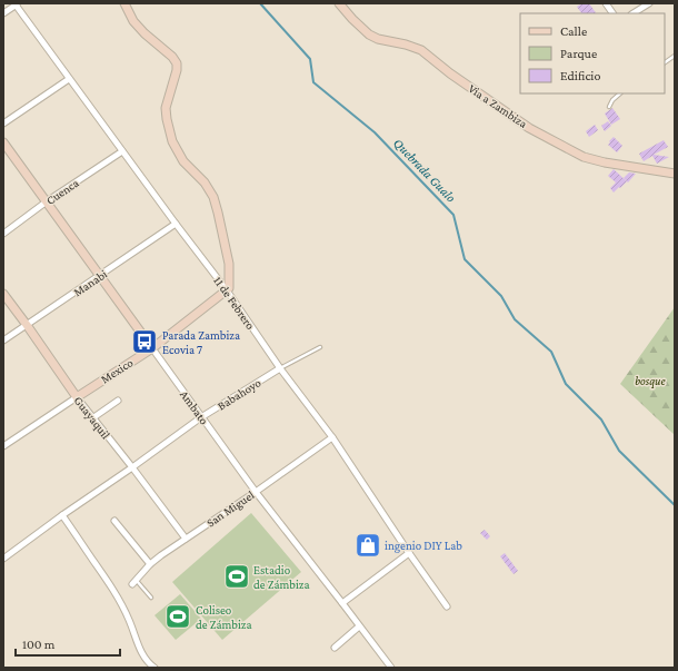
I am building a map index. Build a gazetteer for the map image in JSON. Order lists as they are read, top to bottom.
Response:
{
  "streets": {
    "street": [
      "Via a Zambiza",
      "Cuenca",
      "Manabi",
      "11 de Febrero",
      "Mexico",
      "Babahoyo",
      "Ambato",
      "Guayaquil",
      "San Miguel"
    ]
  },
  "crossings": [
    ["Cuenca", "11 de Febrero"],
    ["Cuenca", "Ambato"],
    ["Manabi", "11 de Febrero"],
    ["Manabi", "Ambato"],
    ["Manabi", "Guayaquil"],
    ["11 de Febrero", "Mexico"],
    ["11 de Febrero", "Babahoyo"],
    ["11 de Febrero", "San Miguel"],
    ["Mexico", "Ambato"],
    ["Mexico", "Guayaquil"],
    ["Babahoyo", "Ambato"],
    ["Babahoyo", "Guayaquil"],
    ["Ambato", "San Miguel"],
    ["Guayaquil", "San Miguel"]
  ],
  "water": ["Quebrada Gualo"],
  "parks": ["bosque"],
  "places": {
    "bus stop": ["Parada Zambiza Ecovia 7"],
    "shop": ["ingenio DIY Lab"],
    "sports": ["Estadio de Zámbiza", "Coliseo de Zámbiza"]
  },
  "legend": ["Calle", "Parque", "Edificio"],
  "scale_bar": "100 m"
}
